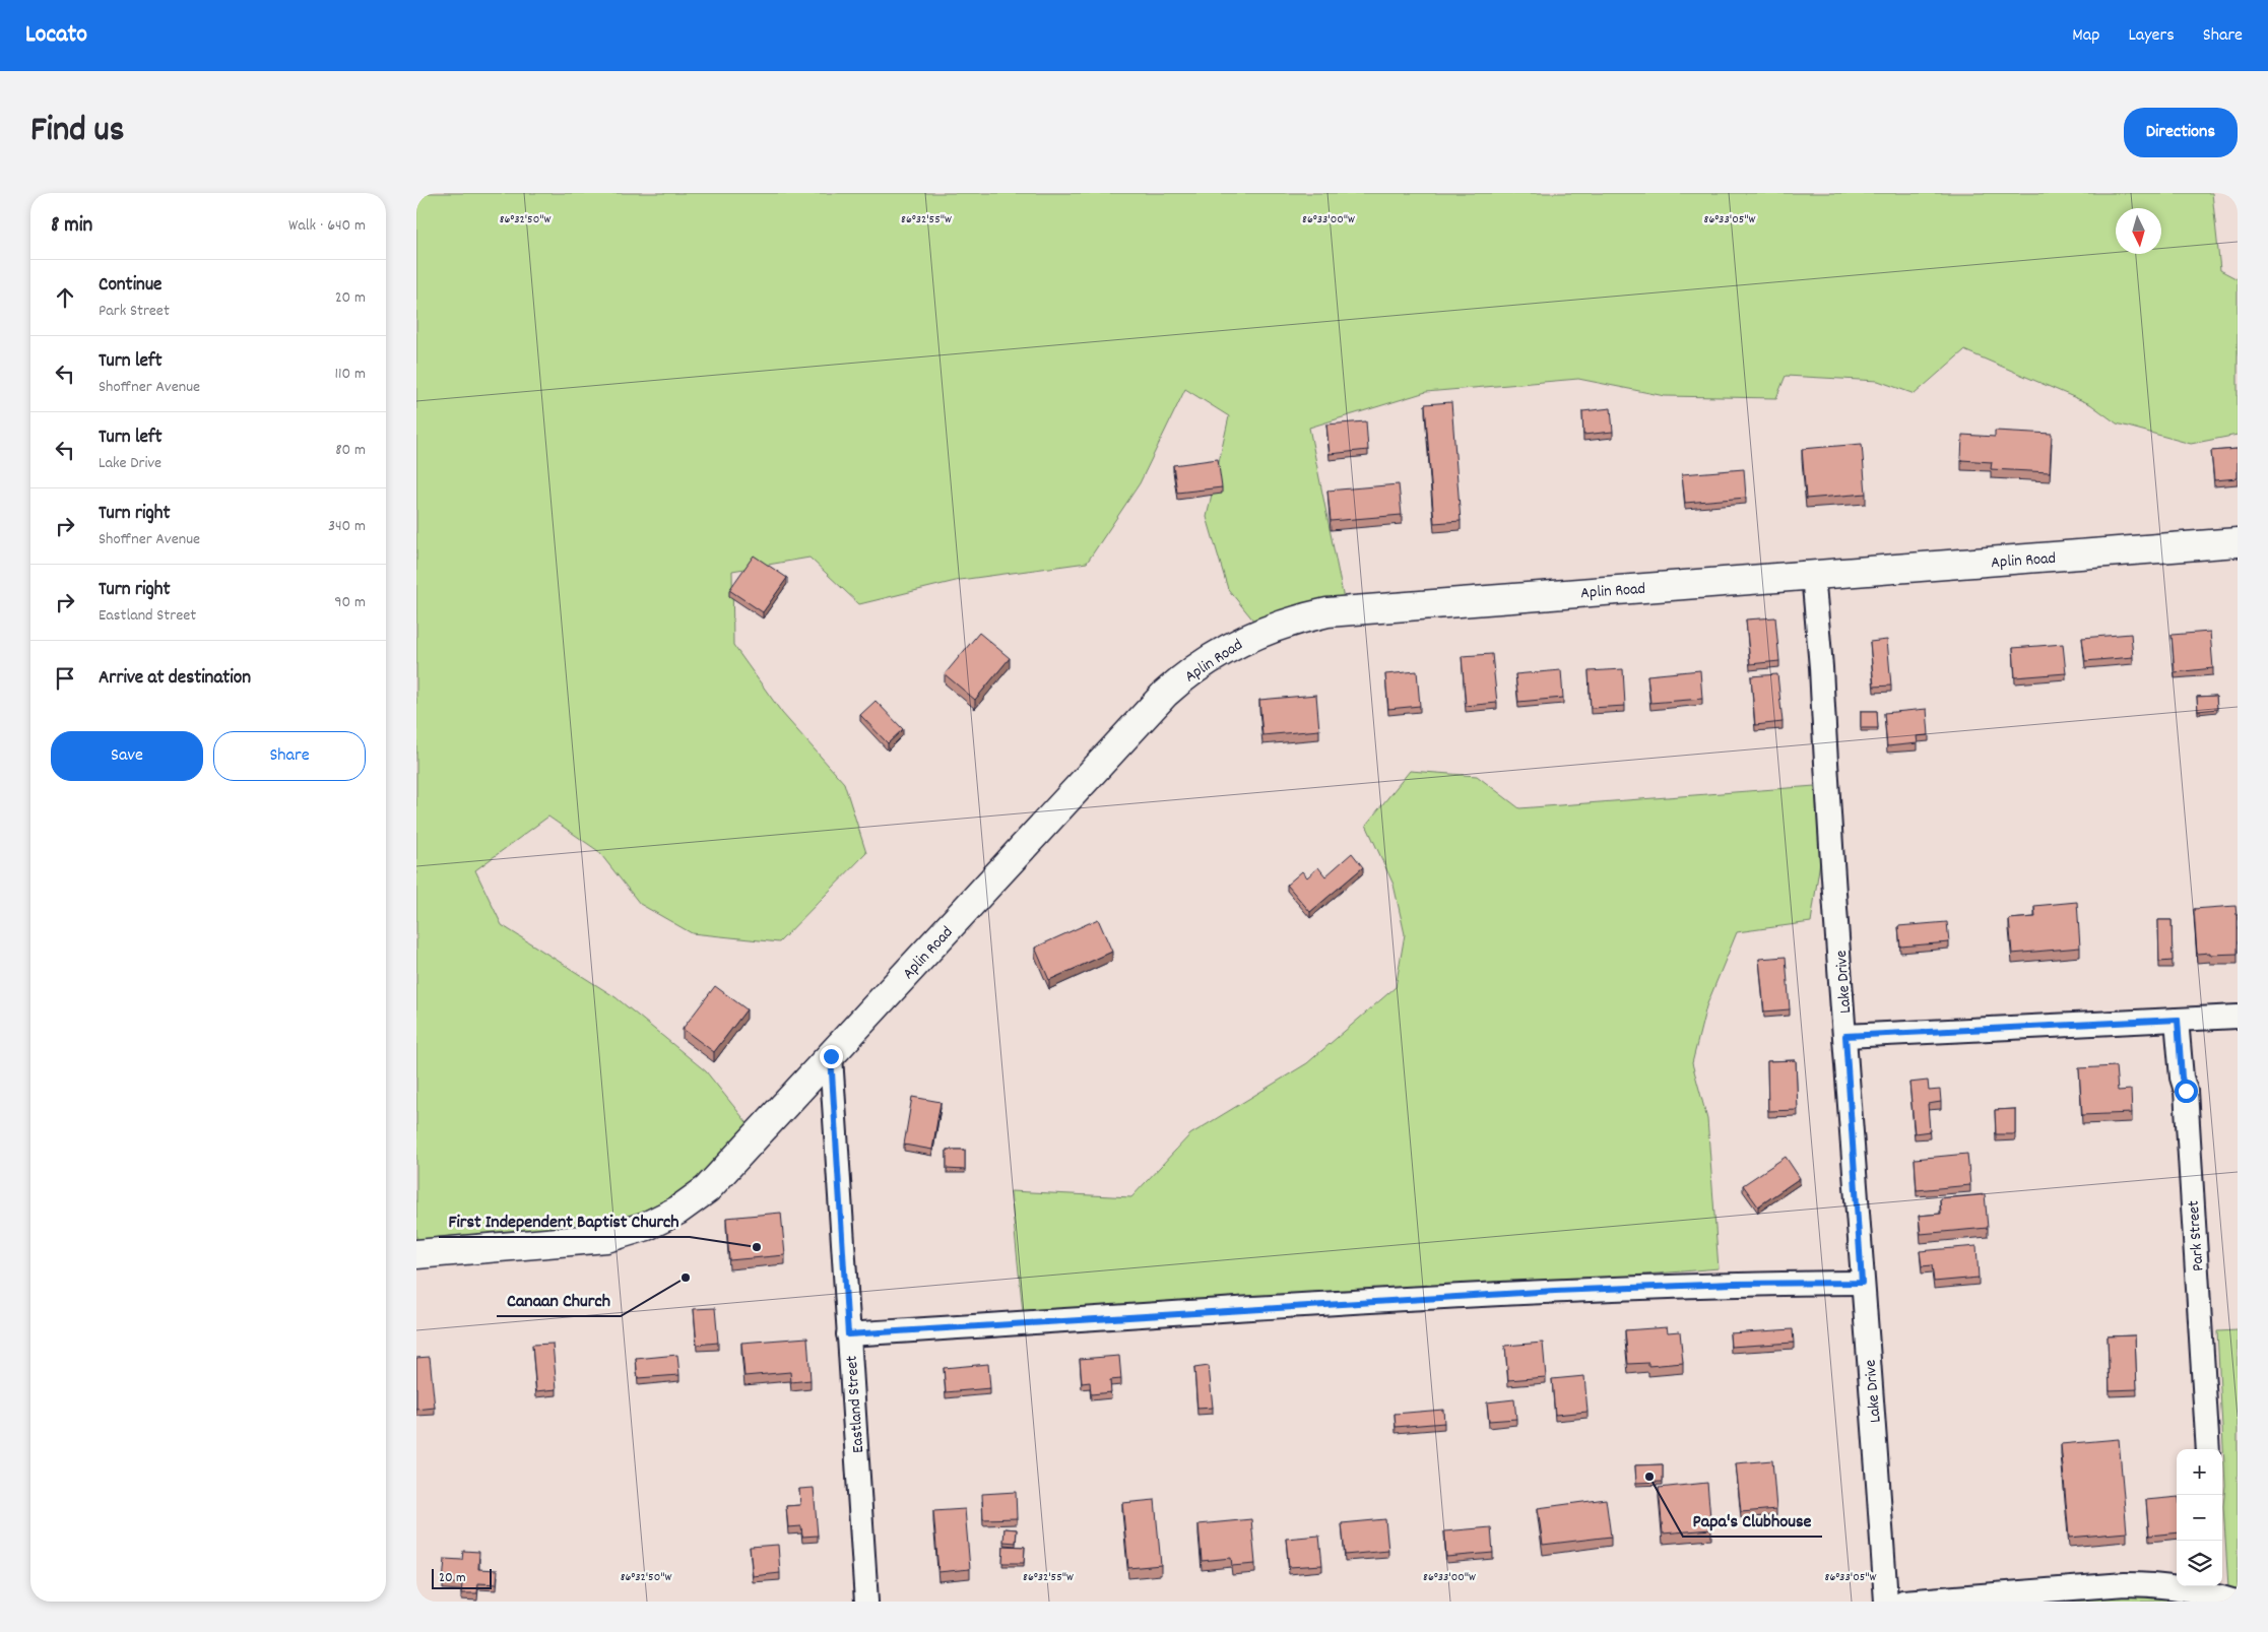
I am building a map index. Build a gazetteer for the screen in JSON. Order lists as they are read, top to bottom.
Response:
{
  "streets": {
    "street": [
      "Aplin Road",
      "Lake Drive",
      "Park Street",
      "Eastland Street"
    ]
  },
  "crossings": [
    ["Aplin Road", "Lake Drive"],
    ["Aplin Road", "Eastland Street"]
  ],
  "places": ["First Independent Baptist Church", "Canaan Church", "Papa's Clubhouse"],
  "scale_bar": "20 m",
  "north": "bottom",
  "page": {
    "header": "Locato",
    "nav": ["Map", "Layers", "Share"],
    "title": "Find us",
    "buttons": [
      "Directions",
      ["Save", "Share"]
    ],
    "heading": ["8 min", "Walk · 640 m"],
    "list": [
      ["Continue", "Park Street", "20 m"],
      ["Turn left", "Shoffner Avenue", "110 m"],
      ["Turn left", "Lake Drive", "80 m"],
      ["Turn right", "Shoffner Avenue", "340 m"],
      ["Turn right", "Eastland Street", "90 m"],
      "Arrive at destination"
    ],
    "map_buttons": ["+", "−"],
    "scale": "20 m"
  },
  "coordinates": [
    "86°32'50\"W",
    "86°32'55\"W",
    "86°33'00\"W",
    "86°33'05\"W"
  ]
}
